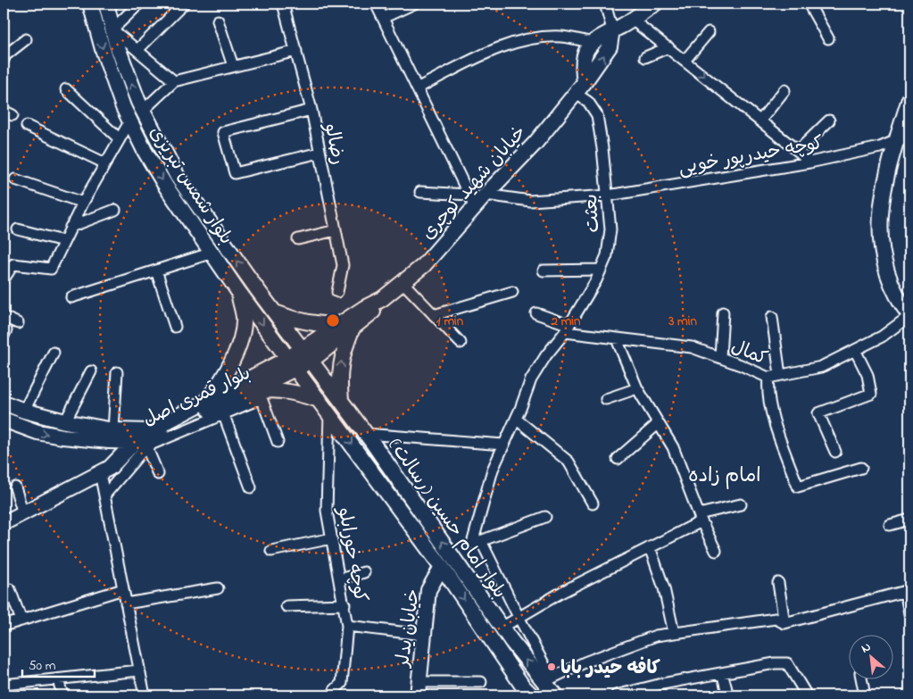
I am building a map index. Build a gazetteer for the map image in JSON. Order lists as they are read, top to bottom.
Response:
{
  "streets": {
    "main road": [
      "خیابان شهید کوچری",
      "بلوار شمس تبریزی",
      "بلوار قمری اصل",
      "بلوار امام حسین (رسالت)",
      "خیابان یدلر"
    ],
    "street": [
      "رضالو",
      "کوچه حیدرپور خویی",
      "بعثت",
      "کمال",
      "کوچه خورابلو"
    ]
  },
  "crossings": [
    ["کوچه حیدرپور خویی", "خیابان شهید کوچری"],
    ["کوچه حیدرپور خویی", "بعثت"],
    ["خیابان شهید کوچری", "بلوار شمس تبریزی"],
    ["خیابان شهید کوچری", "بعثت"],
    ["خیابان شهید کوچری", "بلوار قمری اصل"],
    ["خیابان شهید کوچری", "بلوار امام حسین (رسالت)"],
    ["بلوار شمس تبریزی", "بلوار قمری اصل"],
    ["بلوار شمس تبریزی", "بلوار امام حسین (رسالت)"],
    ["بعثت", "کمال"],
    ["بلوار قمری اصل", "بلوار امام حسین (رسالت)"],
    ["بلوار امام حسین (رسالت)", "کوچه خورابلو"],
    ["بلوار امام حسین (رسالت)", "خیابان یدلر"],
    ["کوچه خورابلو", "خیابان یدلر"]
  ],
  "districts": ["امام زاده"],
  "places": ["کافه حیدر بابا"],
  "scale_bar": "50 m",
  "north": "top left",
  "rings": ["1 min", "2 min", "3 min"]
}
